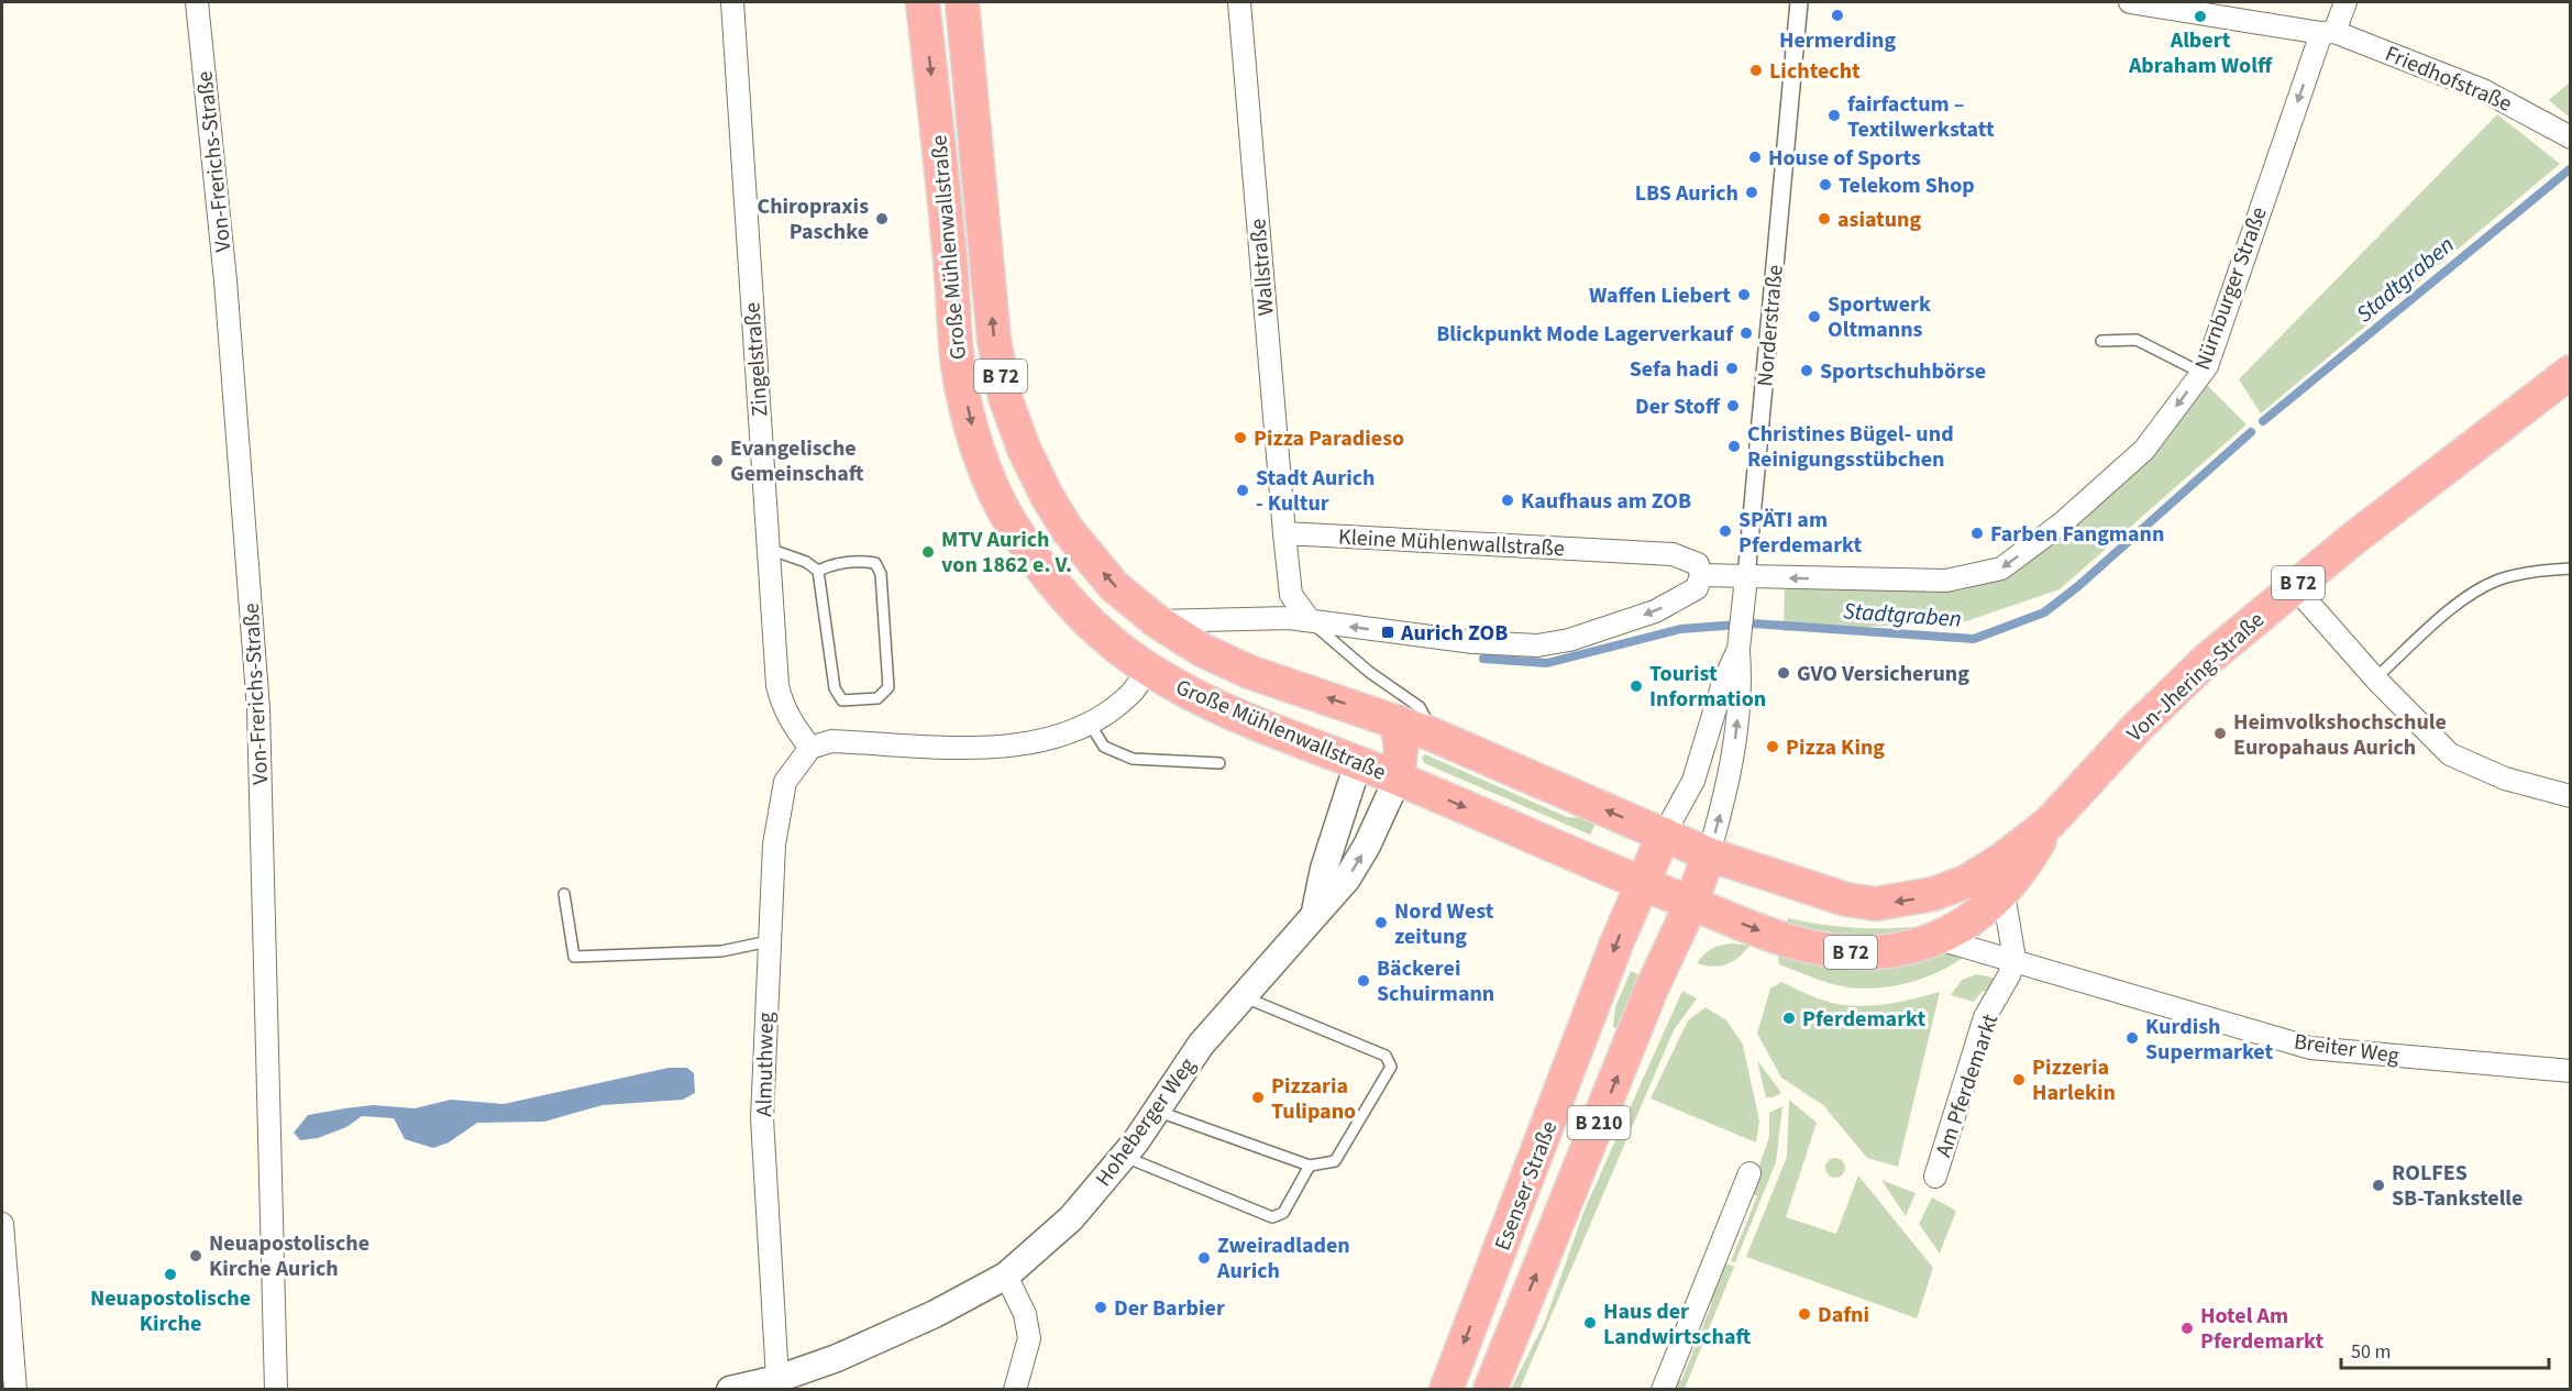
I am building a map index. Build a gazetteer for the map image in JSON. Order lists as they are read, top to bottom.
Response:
{
  "streets": {
    "main road": [
      "Große Mühlenwallstraße",
      "B 72",
      "Von-Jhering-Straße",
      "Hoheberger Weg",
      "B 210",
      "Esenser Straße"
    ],
    "street": [
      "Friedhofstraße",
      "Von-Frerichs-Straße",
      "Wallstraße",
      "Nürnburger Straße",
      "Norderstraße",
      "Zingelstraße",
      "Kleine Mühlenwallstraße",
      "Breiter Weg",
      "Almuthweg",
      "Am Pferdemarkt"
    ]
  },
  "crossings": [
    ["Friedhofstraße", "Nürnburger Straße"],
    ["Große Mühlenwallstraße", "Norderstraße"],
    ["Große Mühlenwallstraße", "Von-Jhering-Straße"],
    ["Große Mühlenwallstraße", "Hoheberger Weg"],
    ["Große Mühlenwallstraße", "Esenser Straße"],
    ["Wallstraße", "Kleine Mühlenwallstraße"],
    ["Nürnburger Straße", "Norderstraße"],
    ["Norderstraße", "Von-Jhering-Straße"],
    ["Norderstraße", "Esenser Straße"],
    ["Zingelstraße", "Almuthweg"],
    ["Von-Jhering-Straße", "Breiter Weg"],
    ["Von-Jhering-Straße", "Esenser Straße"],
    ["Breiter Weg", "Am Pferdemarkt"],
    ["Almuthweg", "Hoheberger Weg"]
  ],
  "one_way": ["Nürnburger Straße"],
  "water": ["Stadtgraben"],
  "places": {
    "other": [
      "Hermerding",
      "Albert Abraham Wolff",
      "Lichtecht",
      "fairfactum – Textilwerkstatt",
      "House of Sports",
      "Telekom Shop",
      "LBS Aurich",
      "Chiropraxis Paschke",
      "asiatung",
      "Waffen Liebert",
      "Sportwerk Oltmanns",
      "Blickpunkt Mode Lagerverkauf",
      "Sefa hadi",
      "Sportschuhbörse",
      "Der Stoff",
      "Pizza Paradieso",
      "Christines Bügel- und Reinigungsstübchen",
      "Evangelische Gemeinschaft",
      "Stadt Aurich - Kultur",
      "Kaufhaus am ZOB",
      "SPÄTI am Pferdemarkt",
      "Farben Fangmann",
      "MTV Aurich von 1862 e. V.",
      "GVO Versicherung",
      "Tourist Information",
      "Heimvolkshochschule Europahaus Aurich",
      "Pizza King",
      "Nord West zeitung",
      "Bäckerei Schuirmann",
      "Pferdemarkt",
      "Kurdish Supermarket",
      "Pizzeria Harlekin",
      "Pizzaria Tulipano",
      "ROLFES SB-Tankstelle",
      "Neuapostolische Kirche Aurich",
      "Zweiradladen Aurich",
      "Neuapostolische Kirche",
      "Der Barbier",
      "Dafni",
      "Haus der Landwirtschaft",
      "Hotel Am Pferdemarkt"
    ],
    "transit": ["Aurich ZOB"]
  },
  "scale_bar": "50 m"
}
